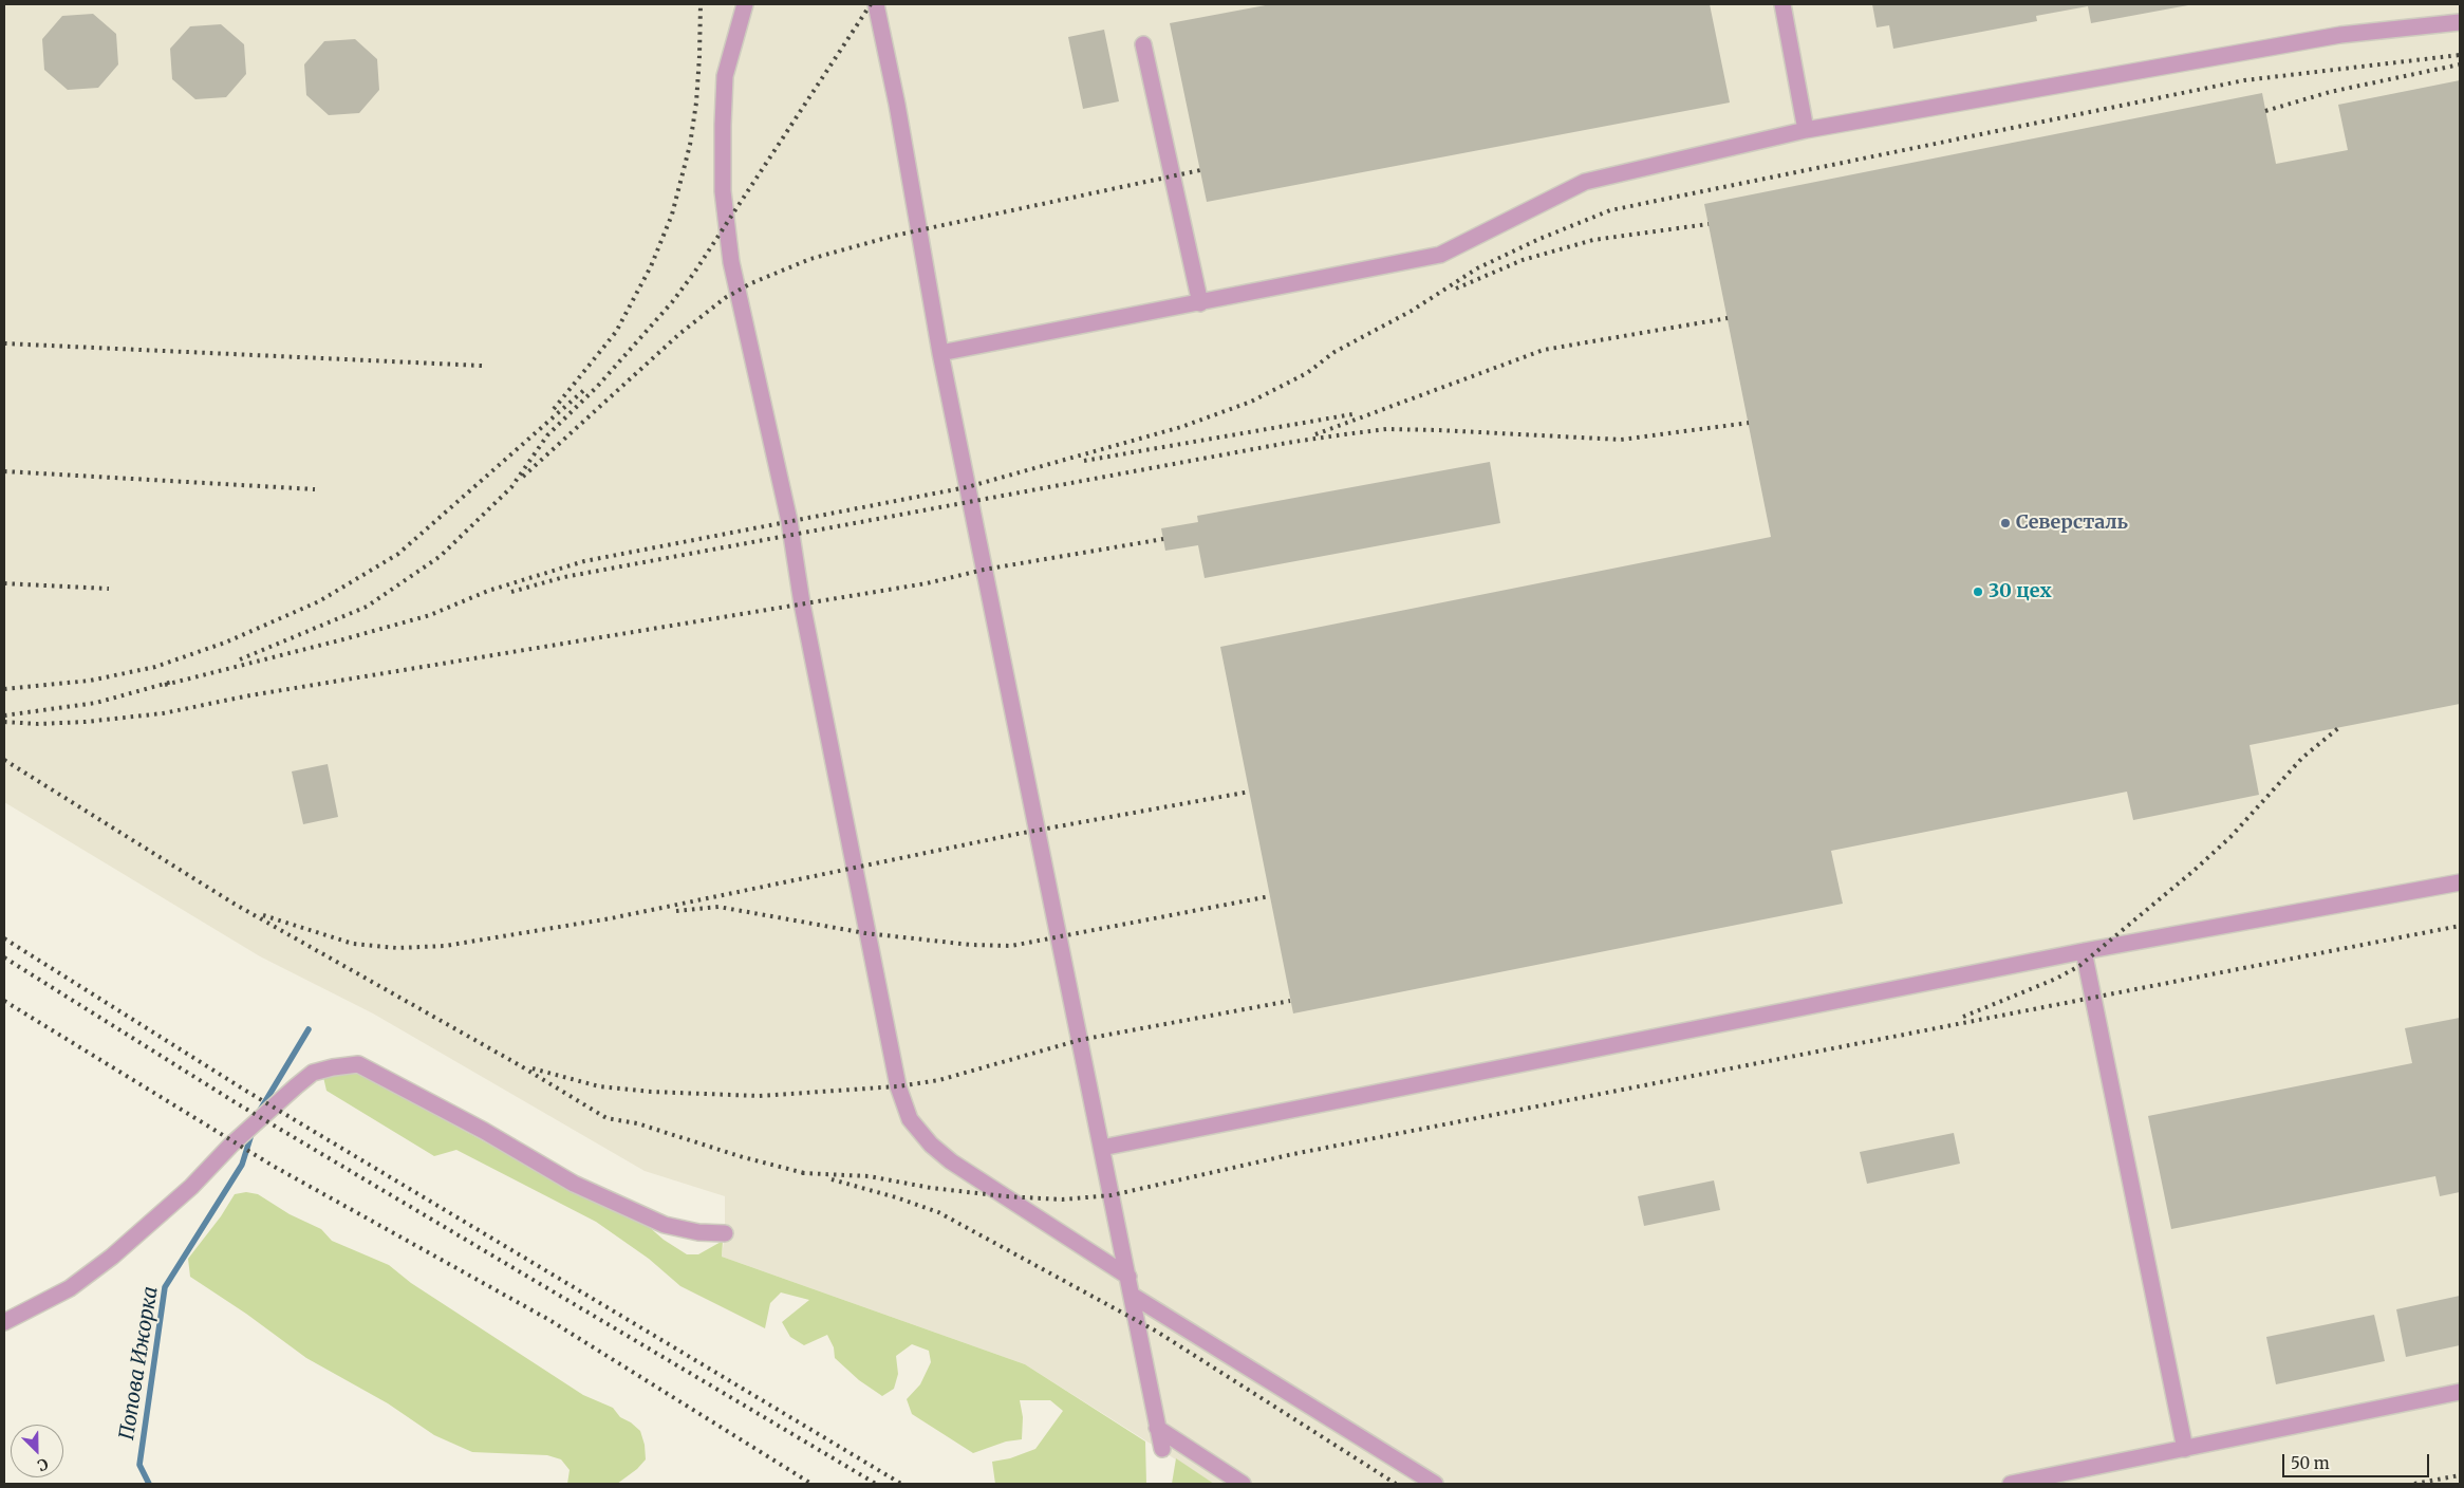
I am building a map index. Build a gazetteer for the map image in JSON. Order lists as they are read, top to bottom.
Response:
{
  "water": ["Попова Ижорка"],
  "places": ["Северсталь", "30 цех"],
  "scale_bar": "50 m",
  "north": "bottom right"
}
